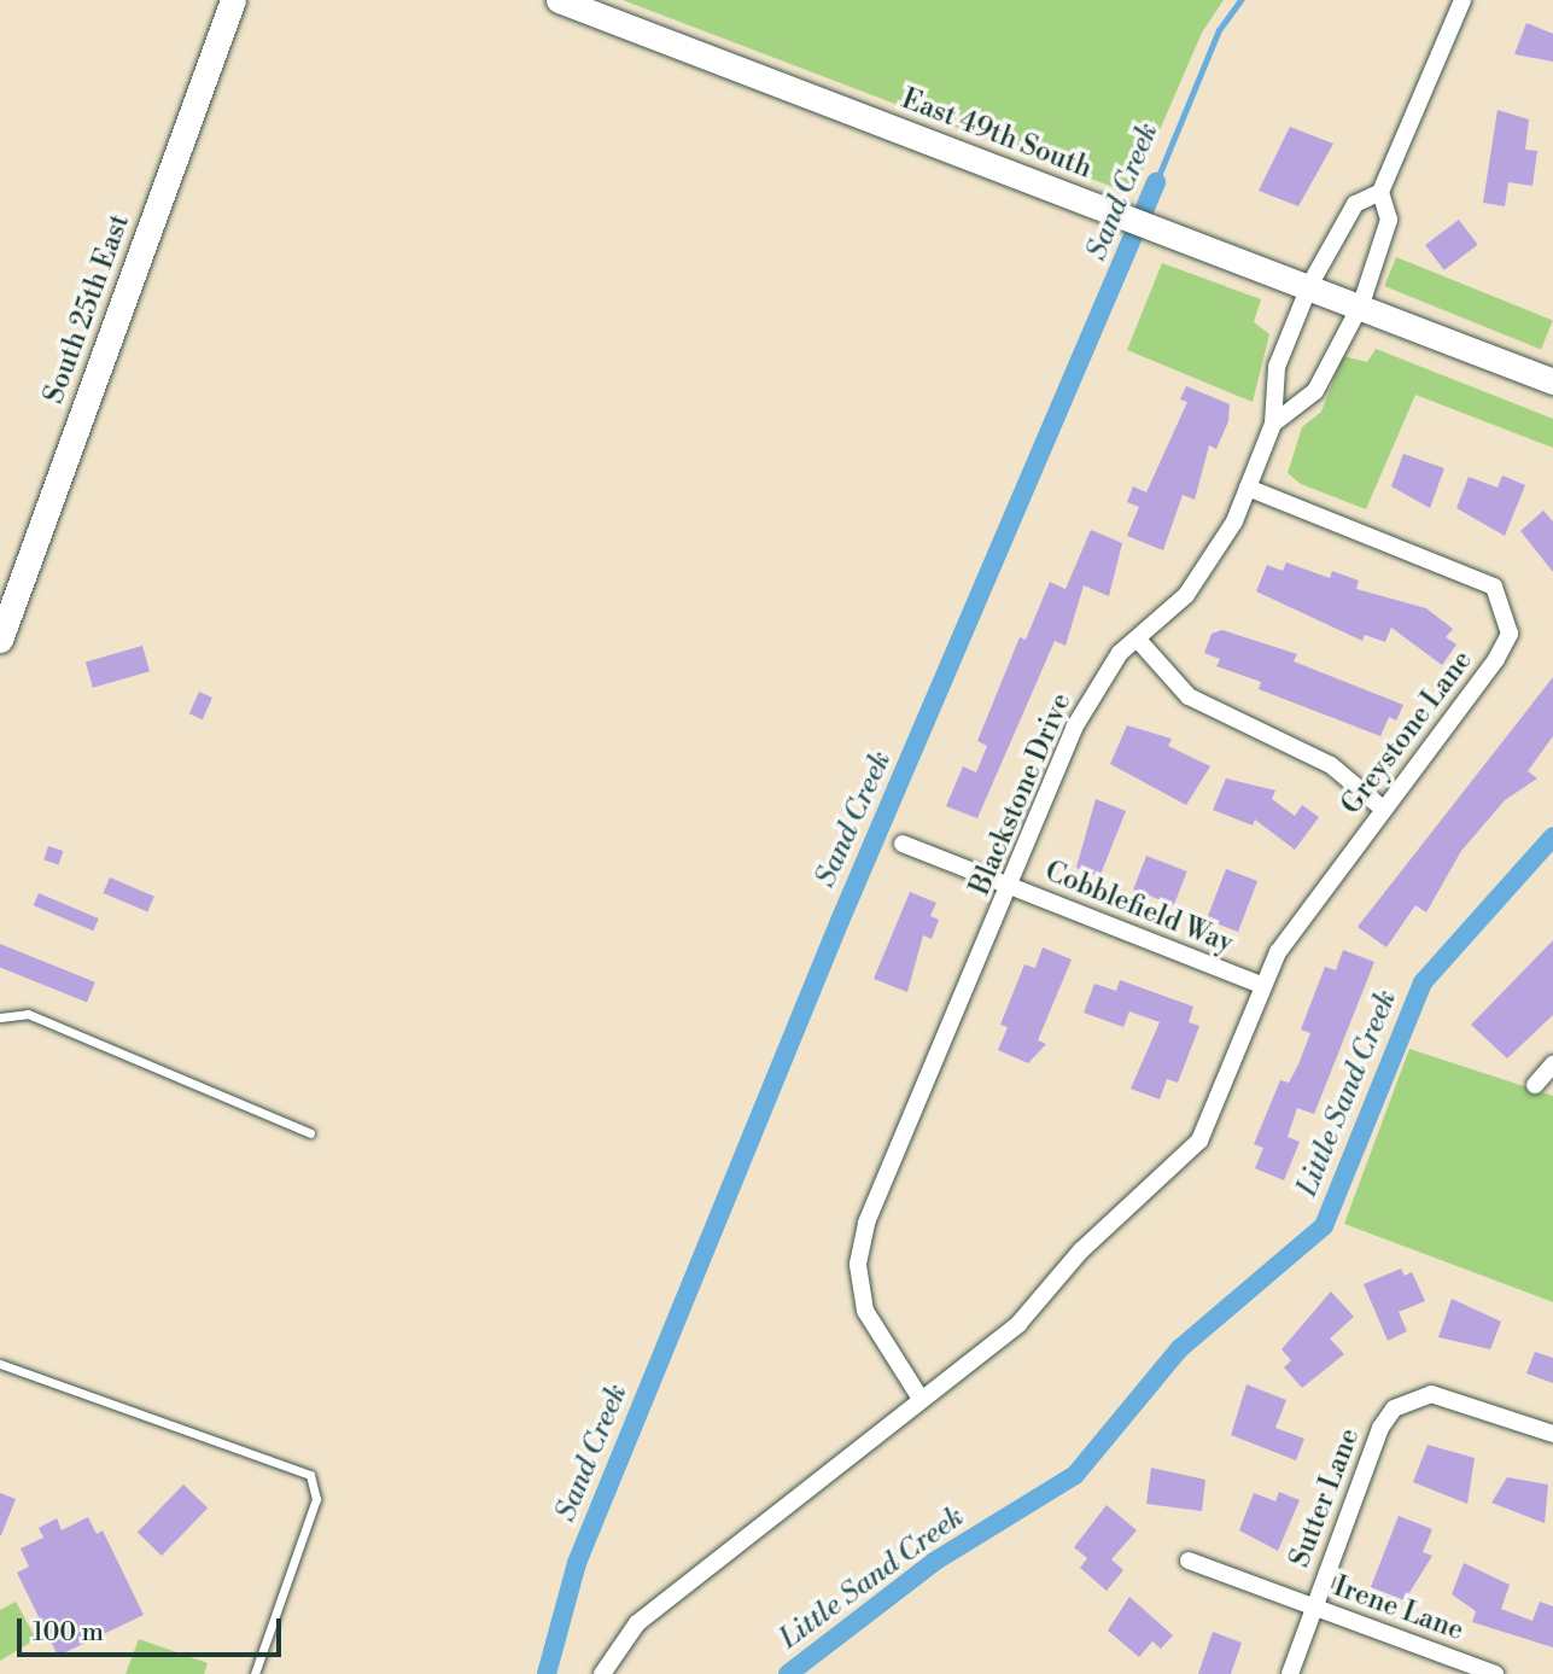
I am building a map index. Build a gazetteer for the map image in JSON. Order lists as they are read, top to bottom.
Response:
{
  "streets": {
    "street": [
      "East 49th South",
      "South 25th East",
      "Greystone Lane",
      "Blackstone Drive",
      "Cobblefield Way",
      "Sutter Lane",
      "Irene Lane"
    ]
  },
  "crossings": [
    ["East 49th South", "Blackstone Drive"],
    ["Greystone Lane", "Blackstone Drive"],
    ["Greystone Lane", "Cobblefield Way"],
    ["Blackstone Drive", "Cobblefield Way"],
    ["Sutter Lane", "Irene Lane"]
  ],
  "water": ["Sand Creek", "Little Sand Creek"],
  "scale_bar": "100 m"
}
